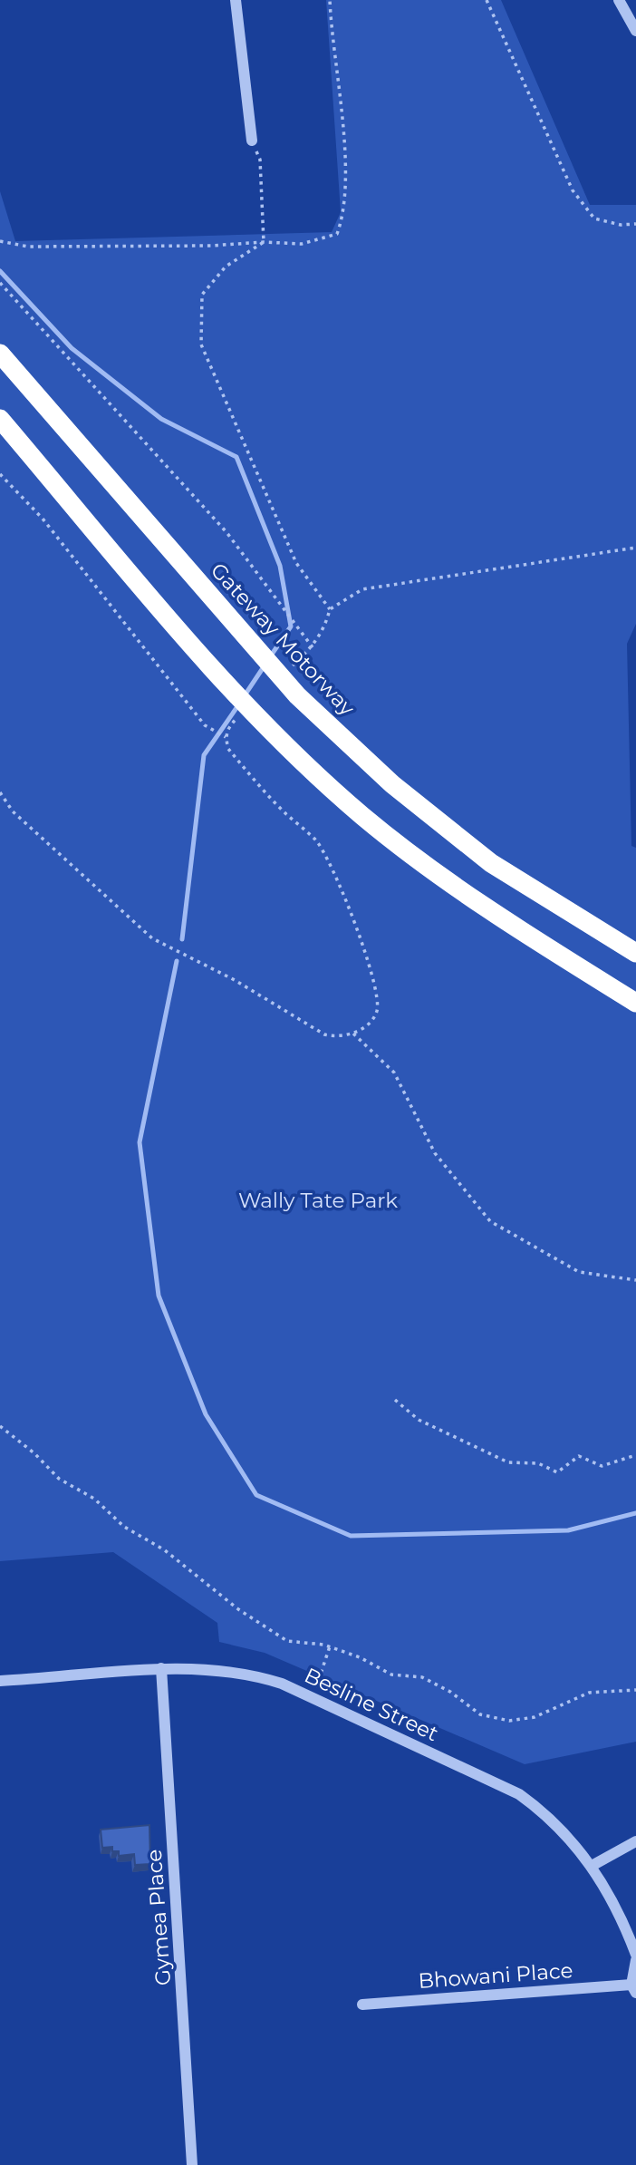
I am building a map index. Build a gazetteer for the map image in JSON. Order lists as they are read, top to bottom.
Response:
{
  "streets": {
    "highway": ["Gateway Motorway"],
    "street": ["Besline Street", "Gymea Place", "Bhowani Place"]
  },
  "crossings": [
    ["Besline Street", "Gymea Place"]
  ],
  "parks": ["Wally Tate Park"]
}
